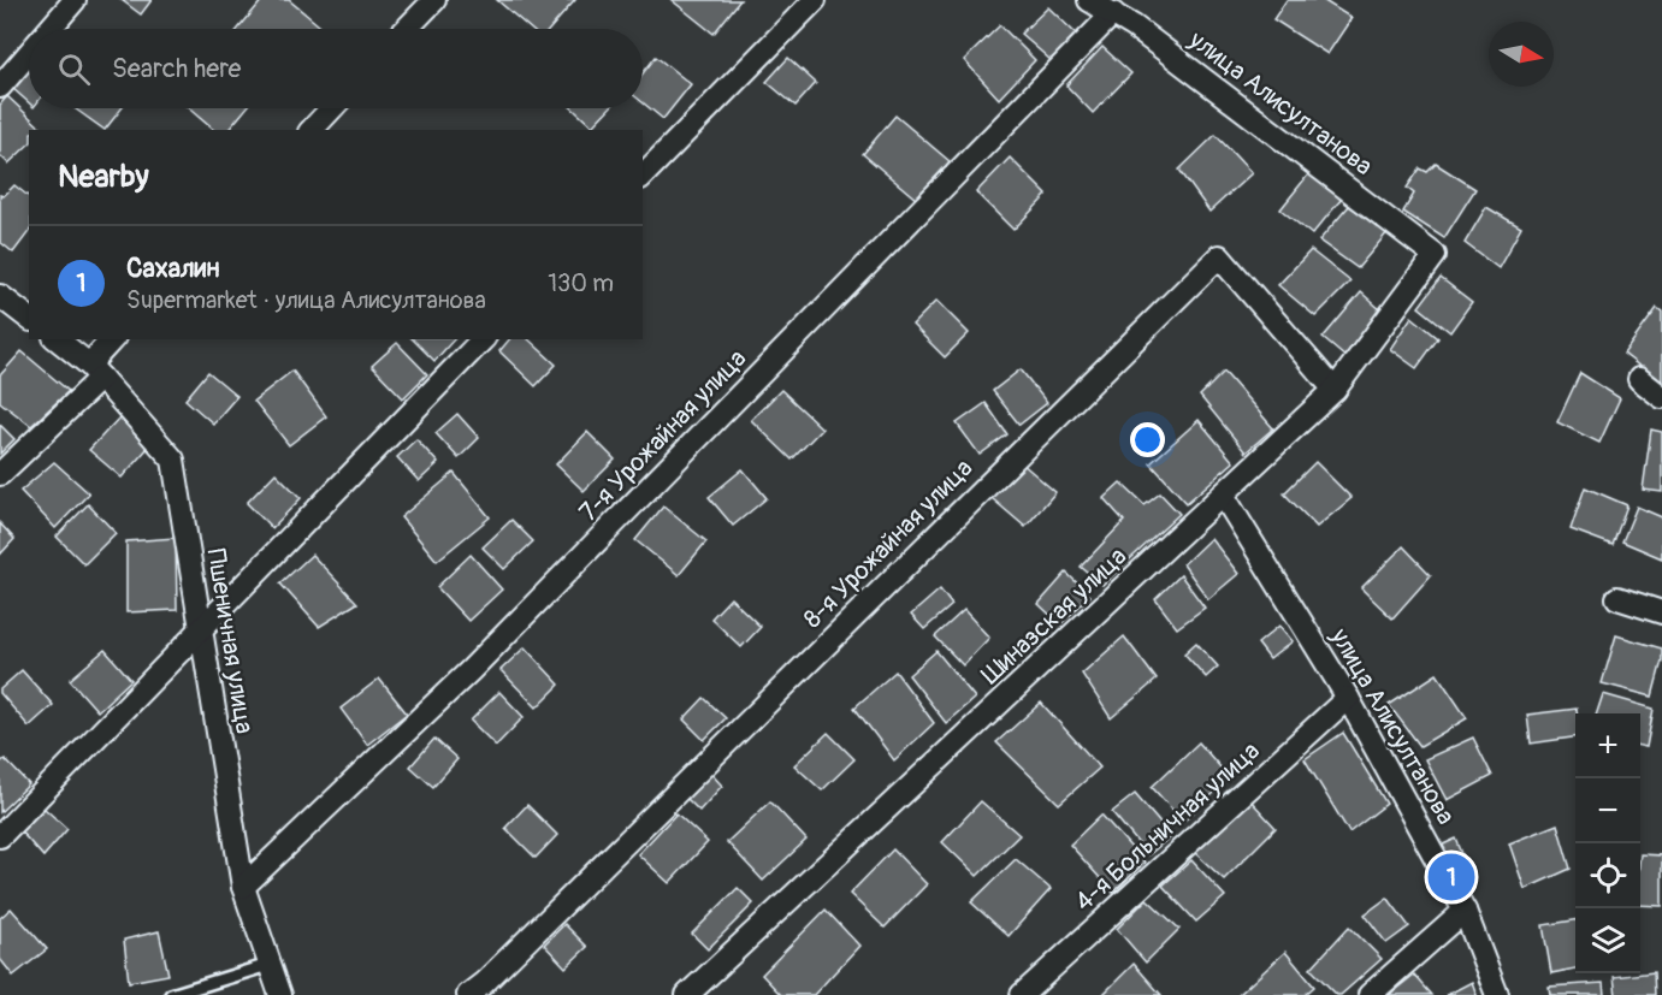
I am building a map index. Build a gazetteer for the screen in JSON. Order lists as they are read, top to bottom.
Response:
{
  "streets": {
    "street": [
      "улица Алисултанова",
      "7-я Урожайная улица",
      "8-я Урожайная улица",
      "Шиназская улица",
      "Пшеничная улица",
      "4-я Больничная улица"
    ]
  },
  "crossings": [
    ["улица Алисултанова", "7-я Урожайная улица"],
    ["улица Алисултанова", "Шиназская улица"],
    ["улица Алисултанова", "4-я Больничная улица"],
    ["7-я Урожайная улица", "Пшеничная улица"],
    ["8-я Урожайная улица", "Шиназская улица"]
  ],
  "north": "right",
  "page": {
    "search": "Search here",
    "heading": "Nearby",
    "list": [
      {
        "mark": "1",
        "name": "Сахалин",
        "note": "Supermarket · улица Алисултанова",
        "value": "130 m"
      }
    ],
    "map_buttons": ["+", "−"],
    "pins": "1"
  }
}
